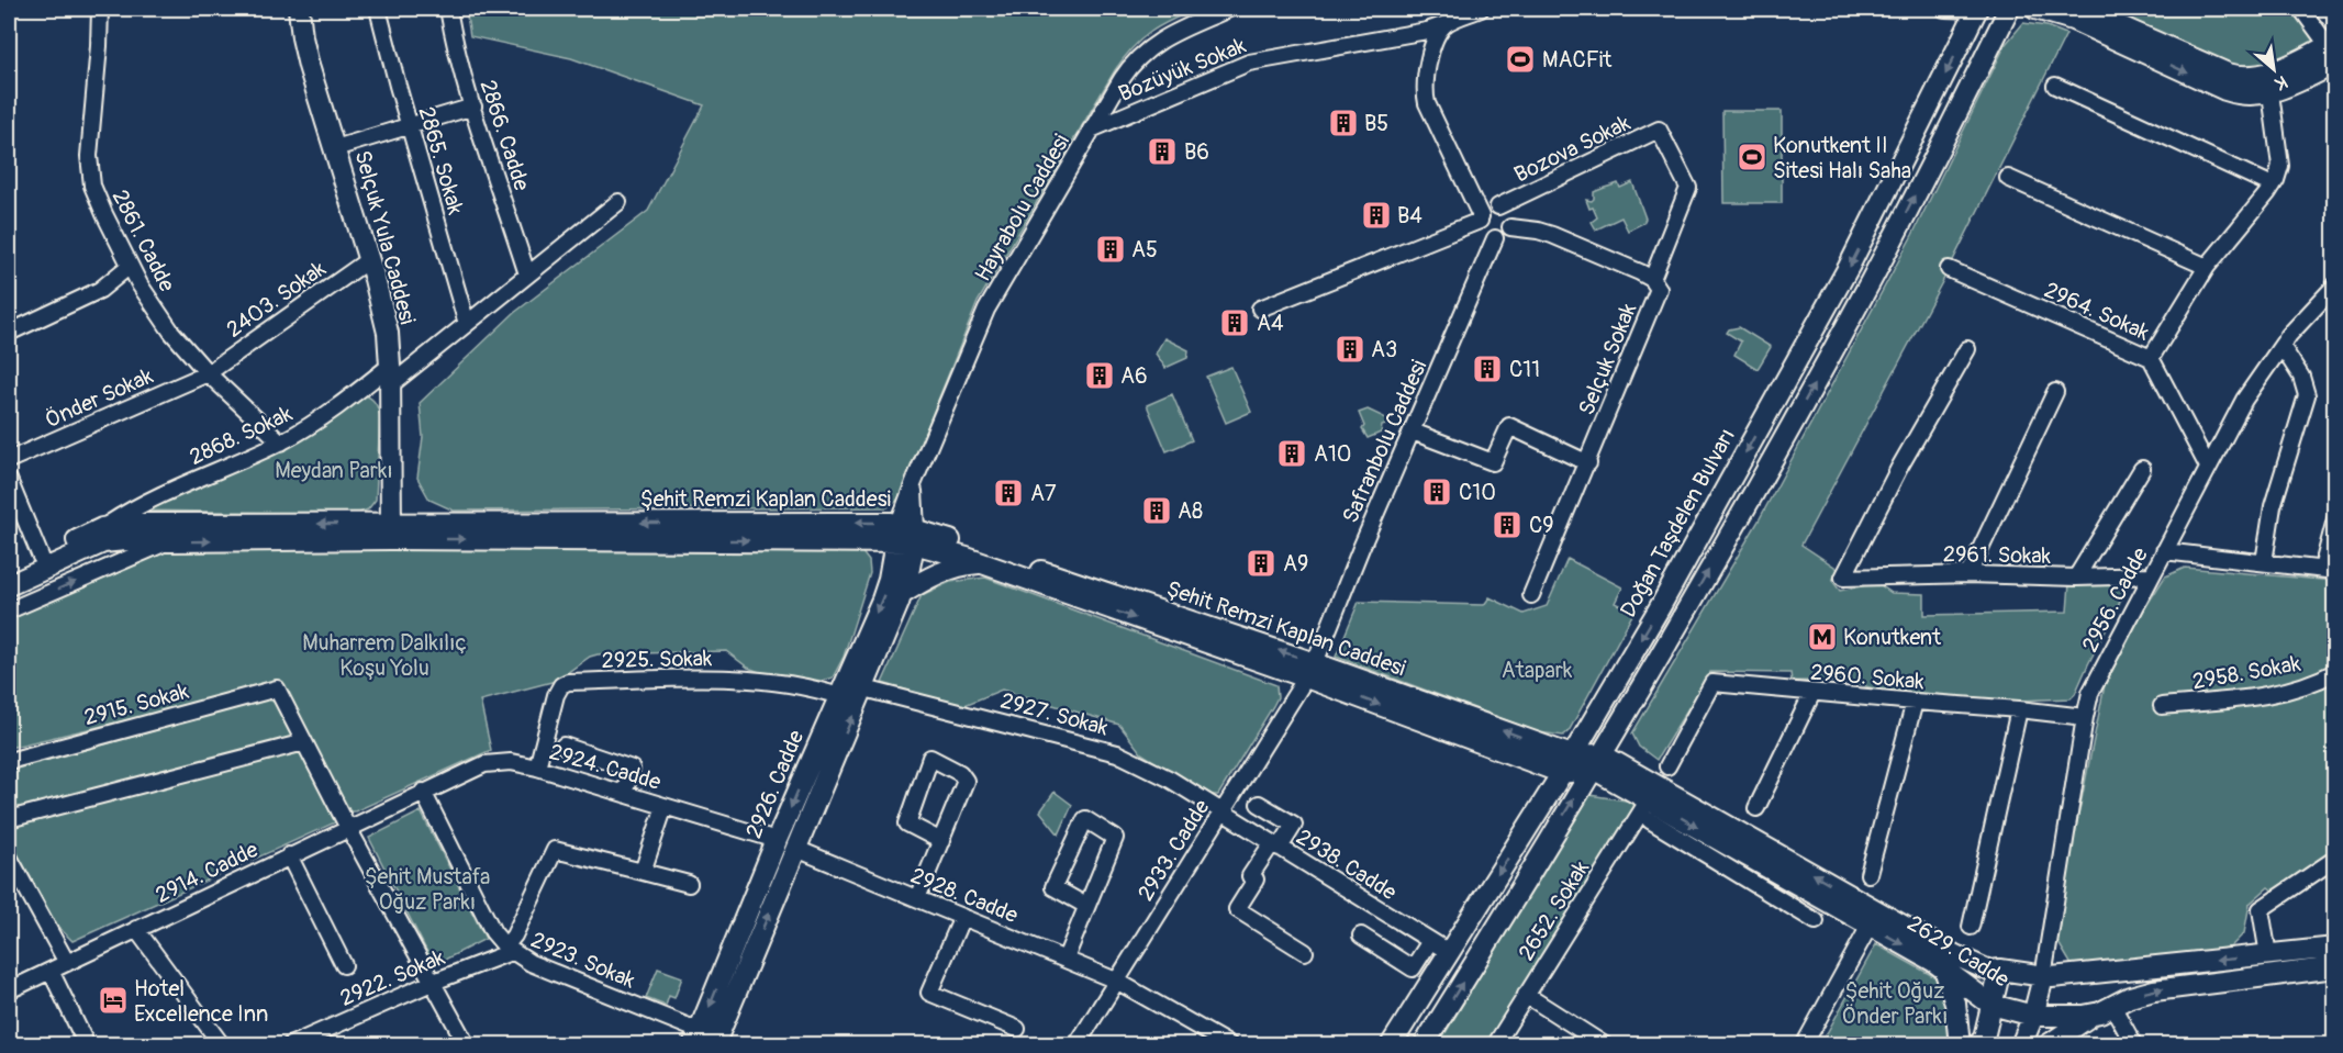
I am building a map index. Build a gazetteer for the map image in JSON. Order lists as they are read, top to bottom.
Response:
{
  "streets": {
    "main road": [
      "Selçuk Yula Caddesi",
      "Şehit Remzi Kaplan Caddesi",
      "Doğan Taşdelen Bulvarı",
      "2926. Cadde",
      "2629. Cadde"
    ],
    "street": [
      "Bozüyük Sokak",
      "2866. Cadde",
      "Bozova Sokak",
      "2865. Sokak",
      "Hayrabolu Caddesi",
      "2861. Cadde",
      "2403. Sokak",
      "2964. Sokak",
      "Selçuk Sokak",
      "Önder Sokak",
      "2868. Sokak",
      "Safranbolu Caddesi",
      "2961. Sokak",
      "2956. Cadde",
      "2925. Sokak",
      "2958. Sokak",
      "2960. Sokak",
      "2915. Sokak",
      "2927. Sokak",
      "2924. Cadde",
      "2933. Cadde",
      "2938. Cadde",
      "2914. Cadde",
      "2928. Cadde",
      "2652. Sokak",
      "2923. Sokak",
      "2922. Sokak"
    ]
  },
  "crossings": [
    ["Bozüyük Sokak", "Hayrabolu Caddesi"],
    ["2866. Cadde", "2868. Sokak"],
    ["Bozova Sokak", "Selçuk Sokak"],
    ["Bozova Sokak", "Safranbolu Caddesi"],
    ["2865. Sokak", "2868. Sokak"],
    ["Hayrabolu Caddesi", "Şehit Remzi Kaplan Caddesi"],
    ["Hayrabolu Caddesi", "2926. Cadde"],
    ["Selçuk Yula Caddesi", "2403. Sokak"],
    ["Selçuk Yula Caddesi", "2868. Sokak"],
    ["Selçuk Yula Caddesi", "Şehit Remzi Kaplan Caddesi"],
    ["2861. Cadde", "2403. Sokak"],
    ["2861. Cadde", "Önder Sokak"],
    ["2861. Cadde", "2868. Sokak"],
    ["2403. Sokak", "Önder Sokak"],
    ["2964. Sokak", "2956. Cadde"],
    ["Selçuk Sokak", "Safranbolu Caddesi"],
    ["2868. Sokak", "Şehit Remzi Kaplan Caddesi"],
    ["Safranbolu Caddesi", "Şehit Remzi Kaplan Caddesi"],
    ["Safranbolu Caddesi", "2933. Cadde"],
    ["Şehit Remzi Kaplan Caddesi", "Doğan Taşdelen Bulvarı"],
    ["Şehit Remzi Kaplan Caddesi", "2926. Cadde"],
    ["Şehit Remzi Kaplan Caddesi", "2933. Cadde"],
    ["Doğan Taşdelen Bulvarı", "2938. Cadde"],
    ["2961. Sokak", "2956. Cadde"],
    ["2956. Cadde", "2960. Sokak"],
    ["2956. Cadde", "2629. Cadde"],
    ["2925. Sokak", "2924. Cadde"],
    ["2925. Sokak", "2926. Cadde"],
    ["2927. Sokak", "2933. Cadde"],
    ["2927. Sokak", "2938. Cadde"],
    ["2924. Cadde", "2926. Cadde"],
    ["2924. Cadde", "2914. Cadde"],
    ["2924. Cadde", "2923. Sokak"],
    ["2926. Cadde", "2923. Sokak"],
    ["2933. Cadde", "2938. Cadde"],
    ["2933. Cadde", "2928. Cadde"],
    ["2914. Cadde", "2923. Sokak"],
    ["2652. Sokak", "2629. Cadde"],
    ["2923. Sokak", "2922. Sokak"]
  ],
  "parks": [
    "Meydan Parkı",
    "Muharrem Dalkılıç Koşu Yolu",
    "Atapark",
    "Şehit Mustafa Oğuz Parkı",
    "Şehit Oğuz Önder Parkı"
  ],
  "places": {
    "sports": ["MACFit", "Konutkent II Sitesi Halı Saha"],
    "building": [
      "B5",
      "B6",
      "B4",
      "A5",
      "A4",
      "A3",
      "C11",
      "A6",
      "A10",
      "C10",
      "A7",
      "A8",
      "C9",
      "A9"
    ],
    "metro station": ["Konutkent"],
    "hotel": ["Hotel Excellence Inn"]
  },
  "north": "bottom right"
}
